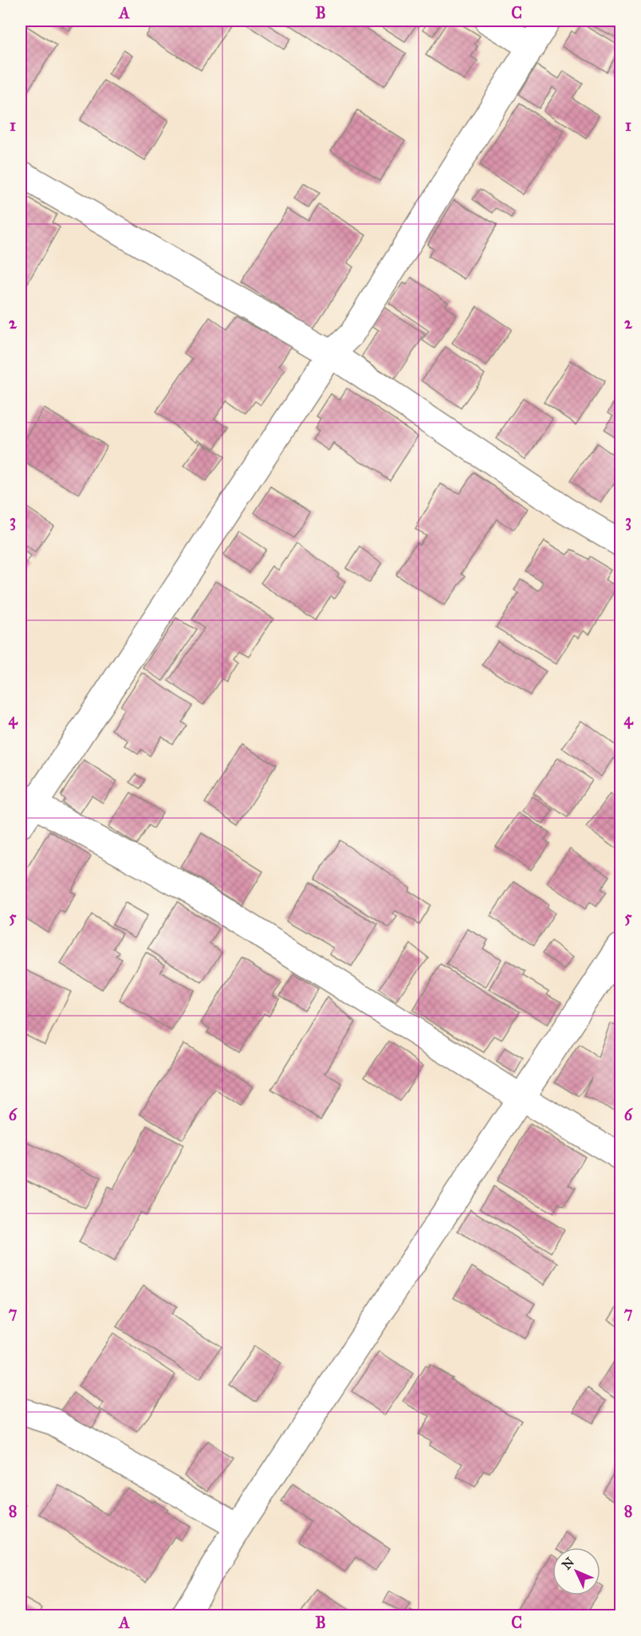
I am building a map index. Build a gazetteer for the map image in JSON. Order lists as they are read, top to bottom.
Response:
{
  "north": "top left",
  "grid": {
    "columns": ["A", "B", "C"],
    "rows": [
      "1",
      "2",
      "3",
      "4",
      "5",
      "6",
      "7",
      "8"
    ]
  }
}
